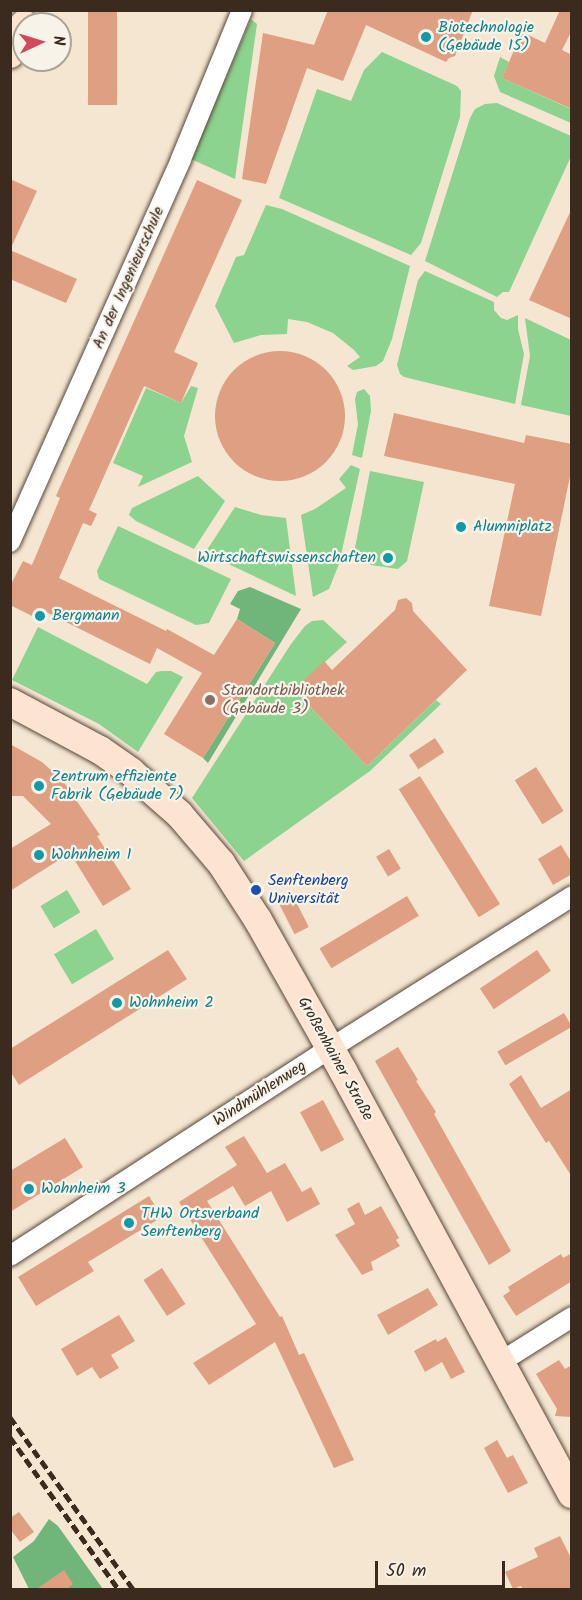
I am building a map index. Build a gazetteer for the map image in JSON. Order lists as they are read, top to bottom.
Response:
{
  "streets": {
    "main road": ["Großenhainer Straße"],
    "street": ["An der Ingenieurschule", "Windmühlenweg"]
  },
  "crossings": [
    ["Großenhainer Straße", "Windmühlenweg"]
  ],
  "places": [
    "Biotechnologie (Gebäude 15)",
    "Alumniplatz",
    "Wirtschaftswissenschaften",
    "Bergmann",
    "Standortbibliothek (Gebäude 3)",
    "Zentrum effiziente Fabrik (Gebäude 7)",
    "Wohnheim 1",
    "Senftenberg Universität",
    "Wohnheim 2",
    "Wohnheim 3",
    "THW Ortsverband Senftenberg"
  ],
  "scale_bar": "50 m",
  "north": "right"
}
